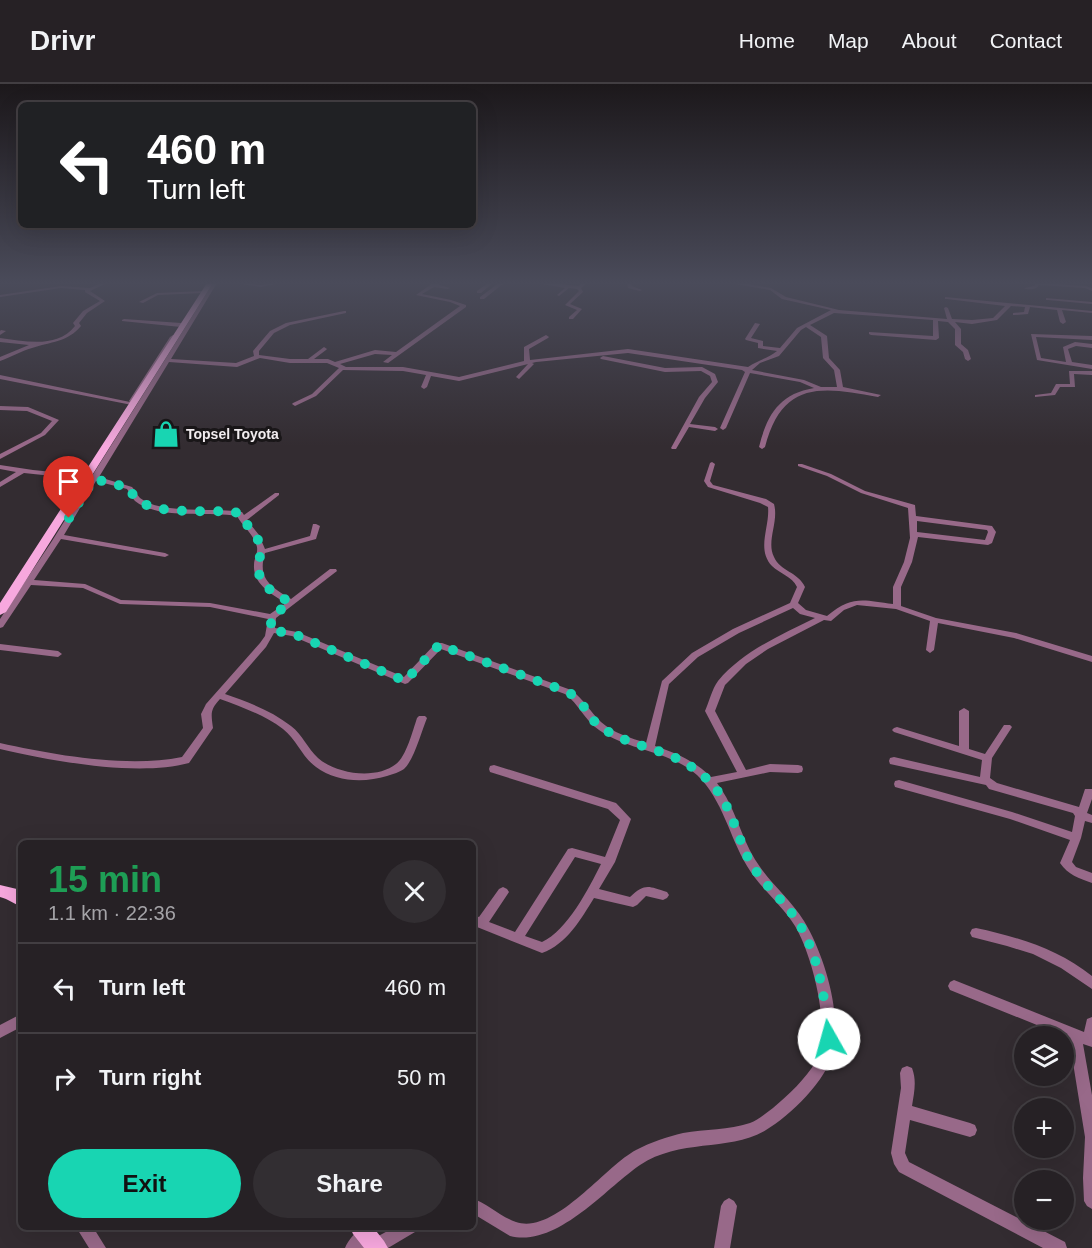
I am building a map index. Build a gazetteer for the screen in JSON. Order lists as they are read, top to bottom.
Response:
{
  "places": {
    "shop": ["Topsel Toyota"]
  },
  "page": {
    "header": "Drivr",
    "nav": [
      "Home",
      "Map",
      "About",
      "Contact"
    ],
    "turn": ["460 m", "Turn left"],
    "heading": ["15 min", "1.1 km · 22:36"],
    "list": [
      {
        "name": "Turn left",
        "value": "460 m"
      },
      {
        "name": "Turn right",
        "value": "50 m"
      }
    ],
    "map_buttons": ["+", "−"],
    "buttons": ["Exit", "Share"]
  }
}
